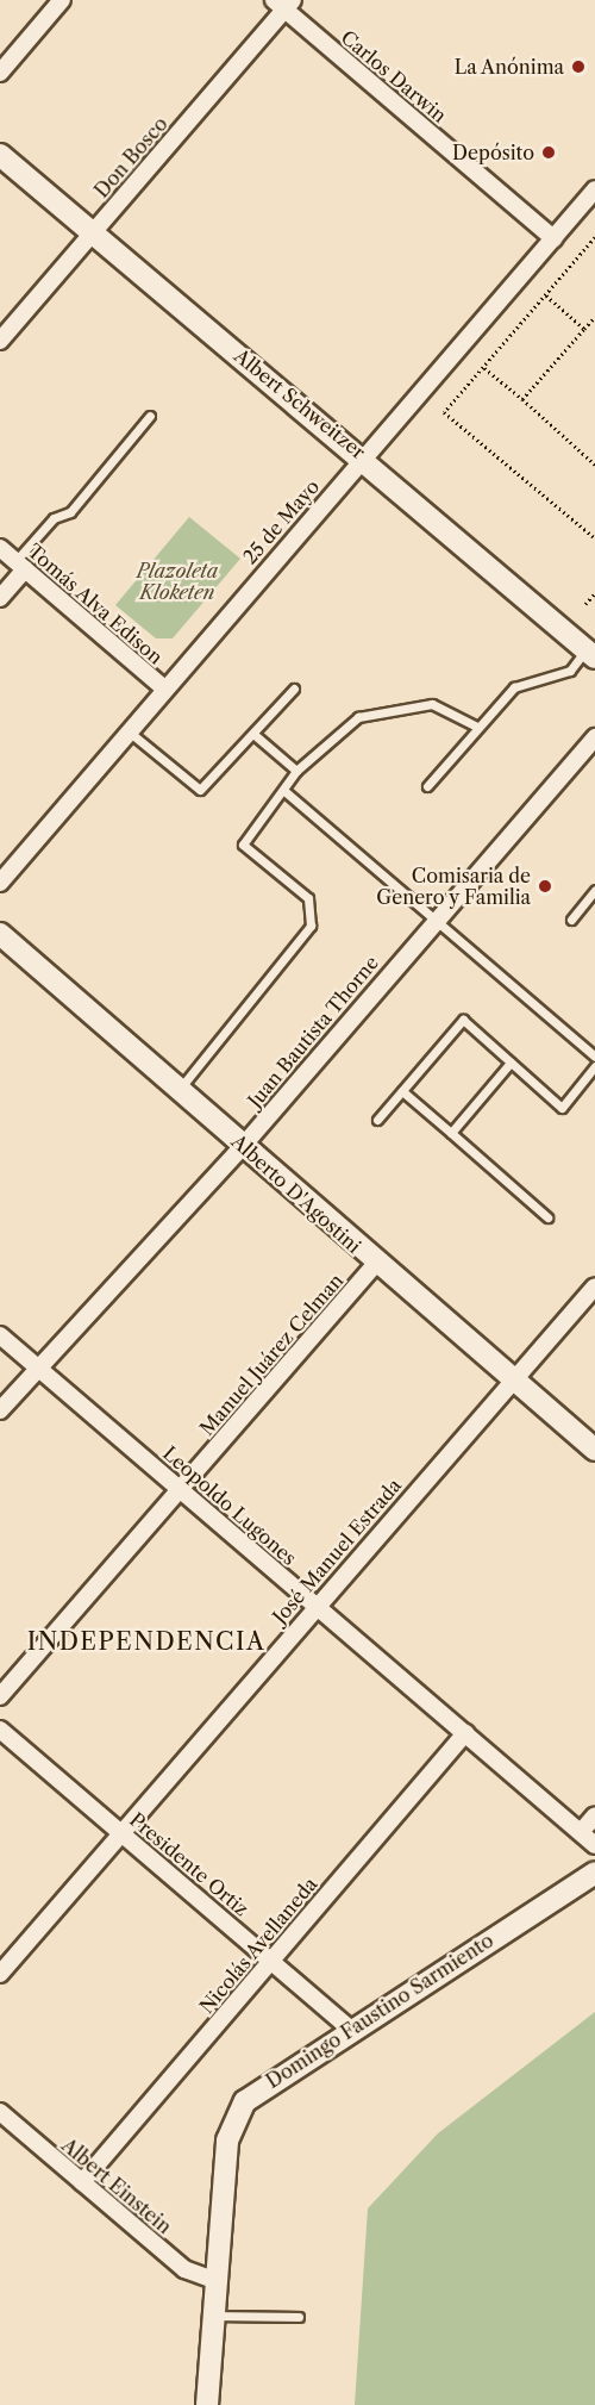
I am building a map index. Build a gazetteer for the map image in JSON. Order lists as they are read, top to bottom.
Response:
{
  "streets": {
    "main road": ["Albert Schweitzer", "Alberto D'Agostini", "Domingo Faustino Sarmiento"],
    "street": [
      "Carlos Darwin",
      "Don Bosco",
      "25 de Mayo",
      "Tomás Alva Edison",
      "Juan Bautista Thorne",
      "Manuel Juárez Celman",
      "Leopoldo Lugones",
      "José Manuel Estrada",
      "Presidente Ortiz",
      "Nicolás Avellaneda",
      "Albert Einstein"
    ]
  },
  "crossings": [
    ["Carlos Darwin", "Don Bosco"],
    ["Carlos Darwin", "25 de Mayo"],
    ["Don Bosco", "Albert Schweitzer"],
    ["Albert Schweitzer", "25 de Mayo"],
    ["25 de Mayo", "Tomás Alva Edison"],
    ["Juan Bautista Thorne", "Alberto D'Agostini"],
    ["Juan Bautista Thorne", "Leopoldo Lugones"],
    ["Alberto D'Agostini", "Manuel Juárez Celman"],
    ["Alberto D'Agostini", "José Manuel Estrada"],
    ["Manuel Juárez Celman", "Leopoldo Lugones"],
    ["Leopoldo Lugones", "José Manuel Estrada"],
    ["Leopoldo Lugones", "Nicolás Avellaneda"],
    ["José Manuel Estrada", "Presidente Ortiz"],
    ["Presidente Ortiz", "Nicolás Avellaneda"],
    ["Presidente Ortiz", "Domingo Faustino Sarmiento"],
    ["Nicolás Avellaneda", "Albert Einstein"],
    ["Domingo Faustino Sarmiento", "Albert Einstein"]
  ],
  "districts": ["INDEPENDENCIA"],
  "parks": ["Plazoleta Kloketen"],
  "places": ["La Anónima", "Depósito", "Comisaria de Genero y Familia"]
}
